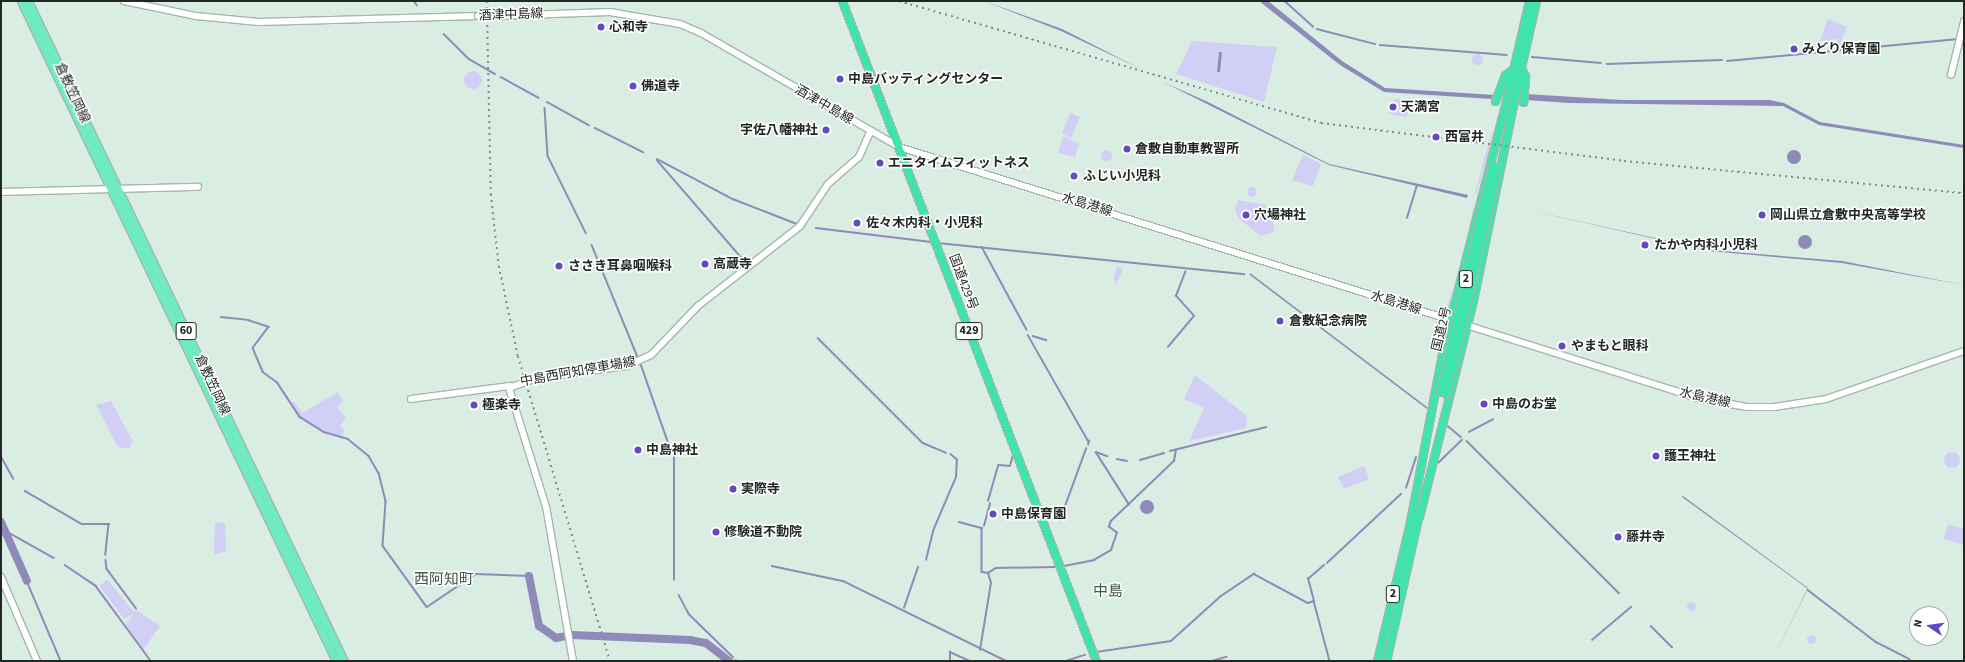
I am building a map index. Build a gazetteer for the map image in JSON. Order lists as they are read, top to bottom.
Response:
{
  "streets": {
    "highway": [
      "2",
      "国道429号",
      "国道2号",
      "429"
    ],
    "main road": [
      "酒津中島線",
      "倉敷笠岡線",
      "水島港線",
      "60",
      "中島西阿知停車場線"
    ]
  },
  "crossings": [
    ["酒津中島線", "中島西阿知停車場線"],
    ["水島港線", "国道429号"]
  ],
  "districts": ["西阿知町", "中島"],
  "places": [
    "心和寺",
    "みどり保育園",
    "中島バッティングセンター",
    "佛道寺",
    "天満宮",
    "宇佐八幡神社",
    "西富井",
    "倉敷自動車教習所",
    "エニタイムフィットネス",
    "ふじい小児科",
    "穴場神社",
    "岡山県立倉敷中央高等学校",
    "佐々木内科・小児科",
    "たかや内科小児科",
    "高蔵寺",
    "ささき耳鼻咽喉科",
    "倉敷紀念病院",
    "やまもと眼科",
    "中島のお堂",
    "極楽寺",
    "中島神社",
    "護王神社",
    "実際寺",
    "中島保育園",
    "修験道不動院",
    "藤井寺"
  ],
  "north": "left"
}
